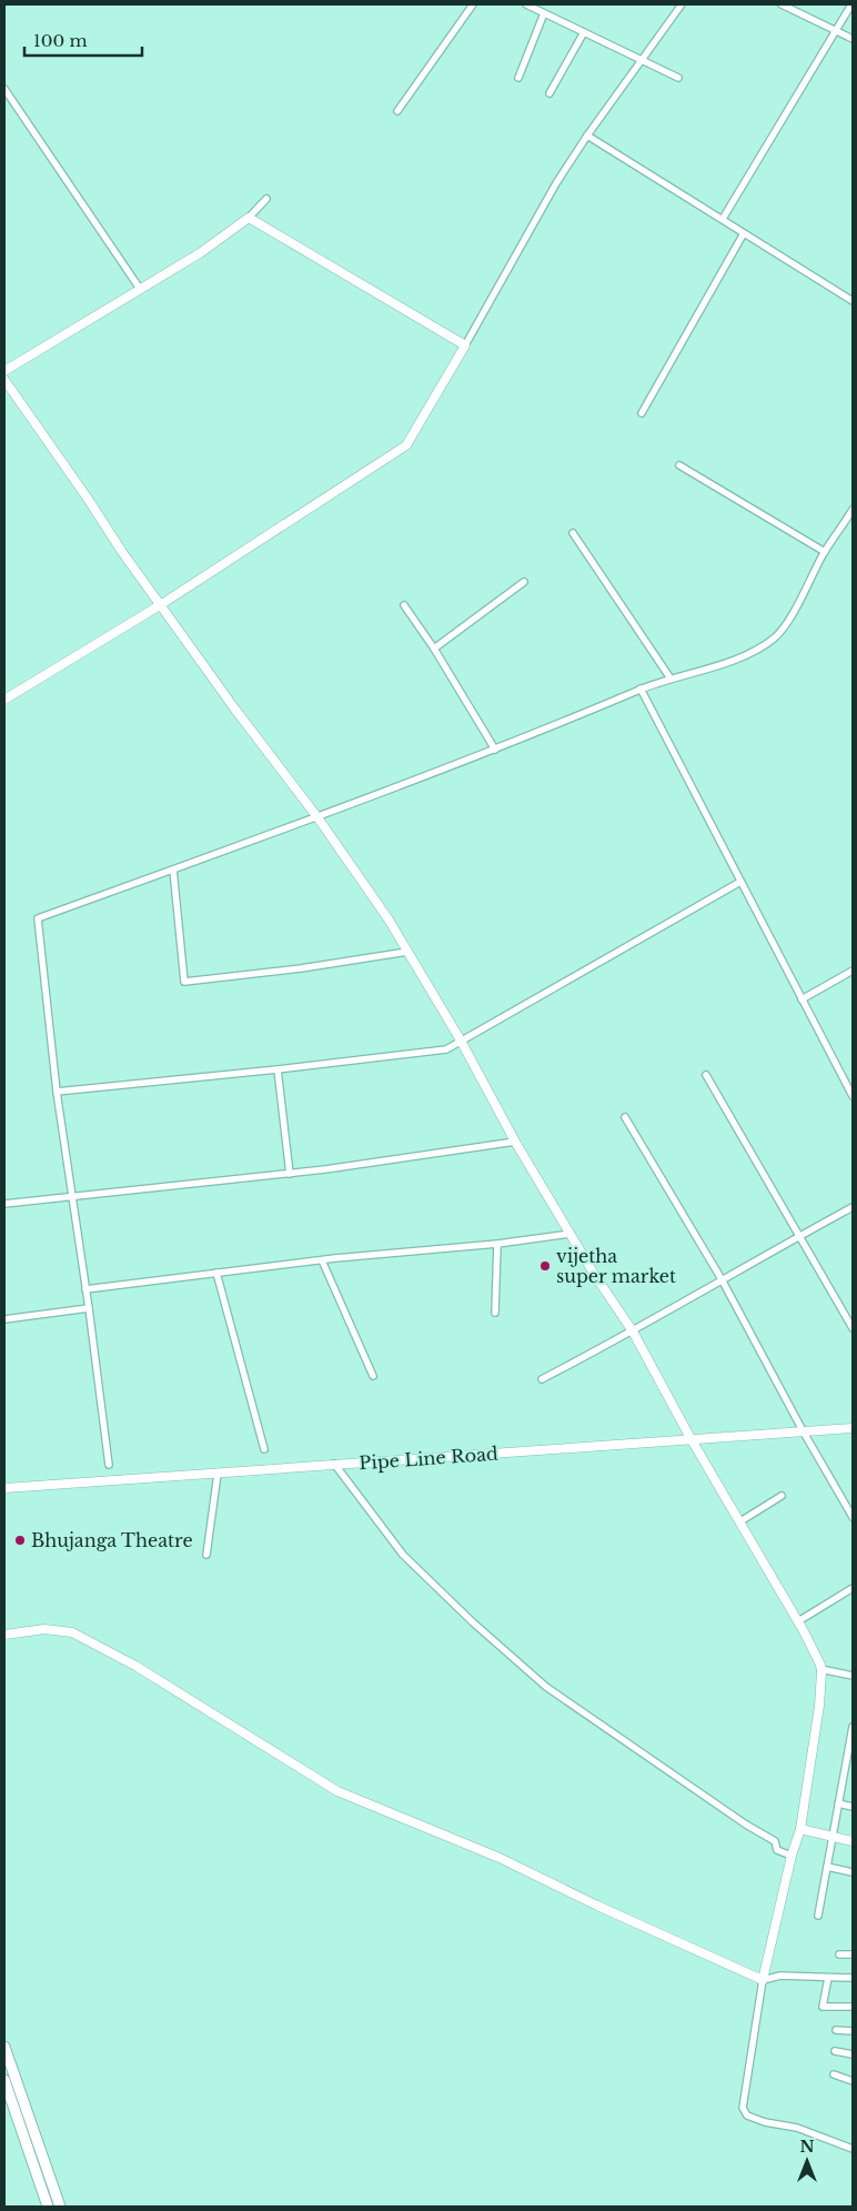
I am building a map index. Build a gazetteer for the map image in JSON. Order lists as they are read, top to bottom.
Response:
{
  "streets": {
    "street": ["Pipe Line Road"]
  },
  "places": ["vijetha super market", "Bhujanga Theatre"],
  "scale_bar": "100 m",
  "north": "top"
}
